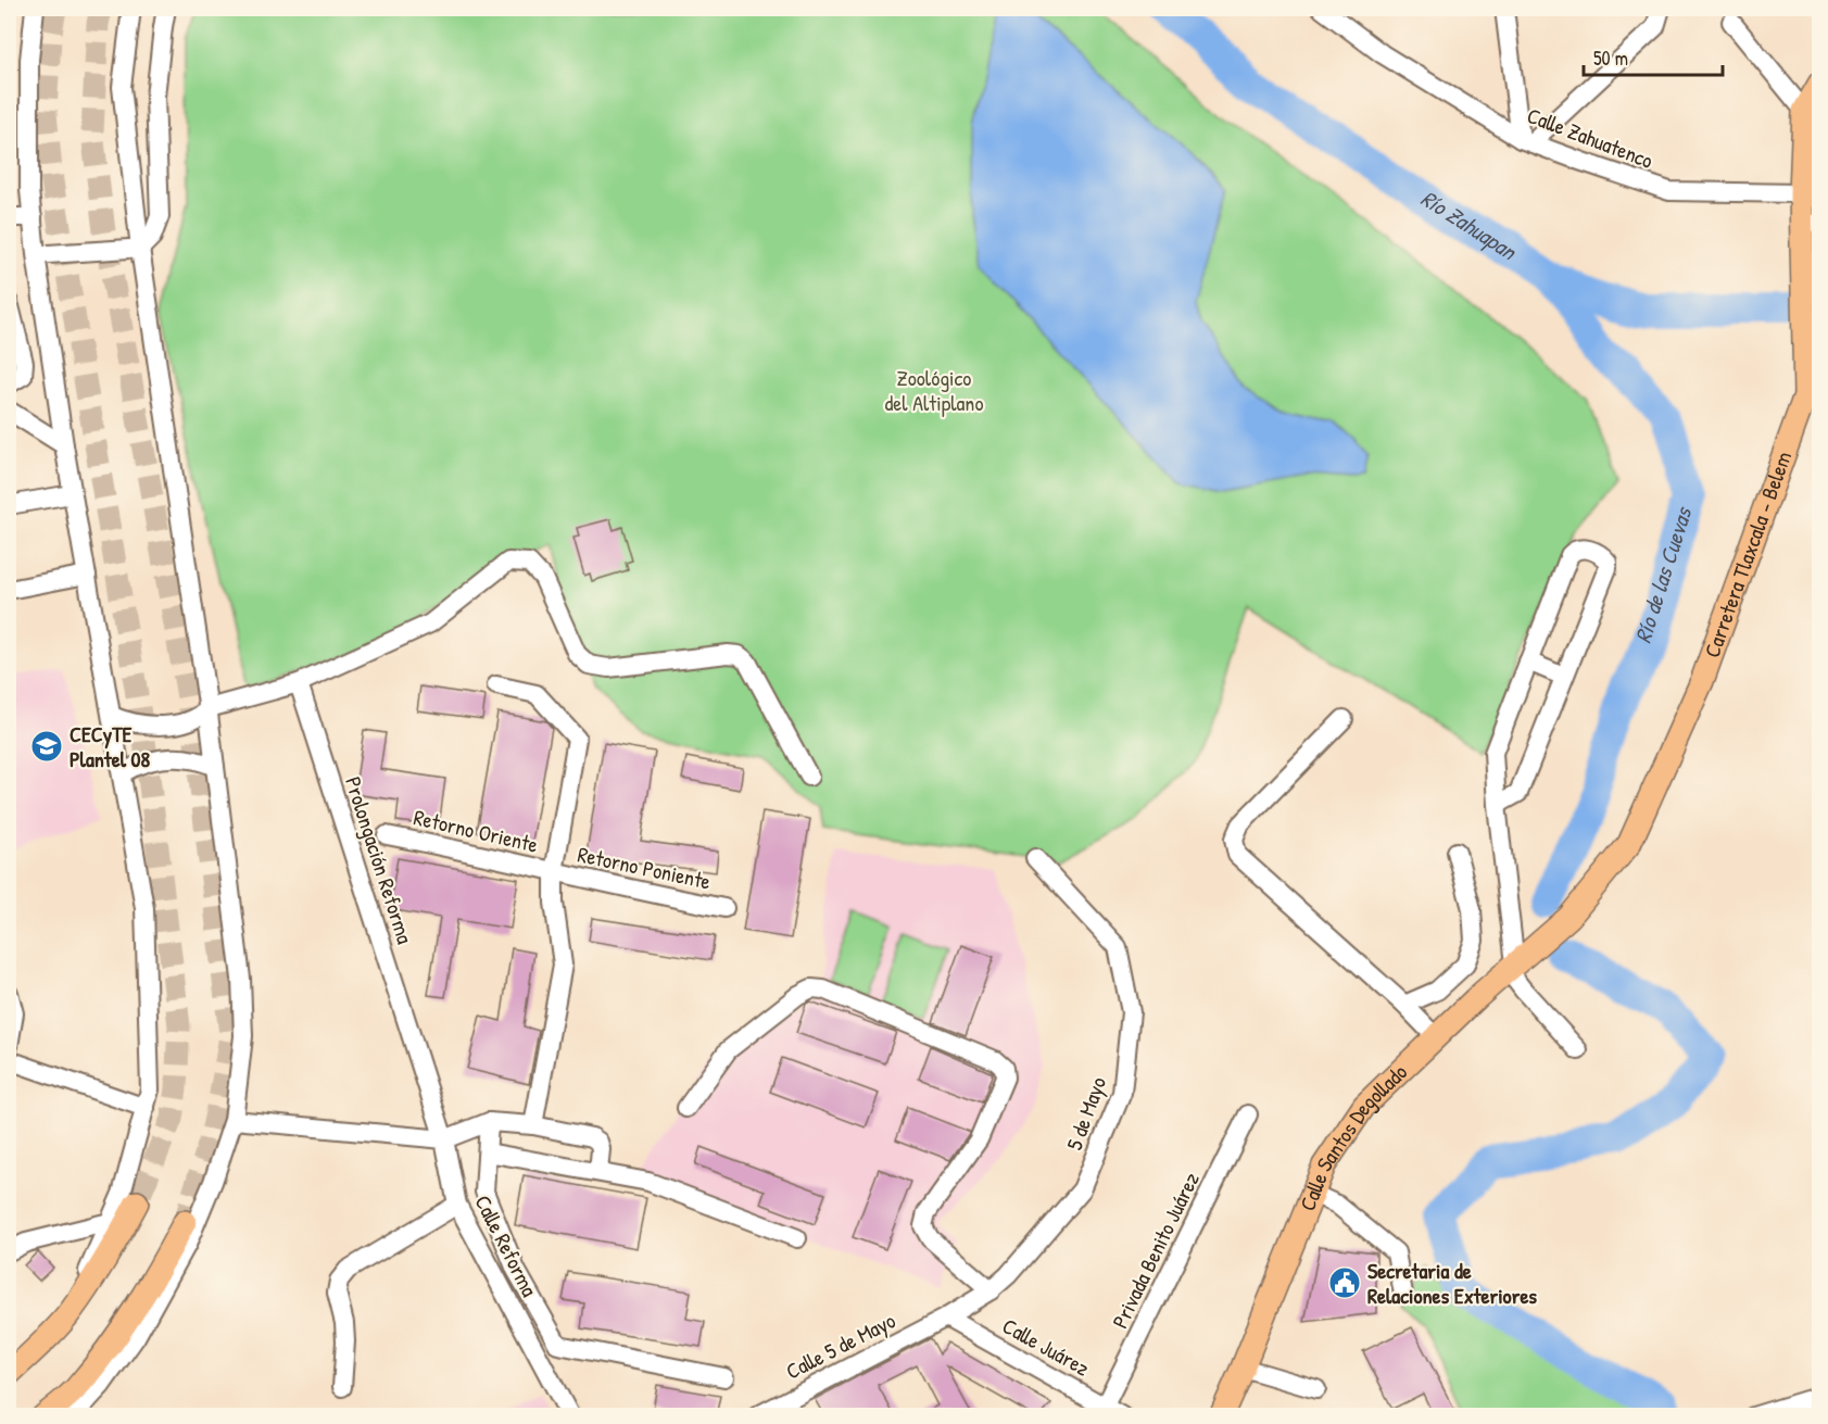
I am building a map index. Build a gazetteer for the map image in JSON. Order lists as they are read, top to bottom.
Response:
{
  "streets": {
    "main road": ["Carretera Tlaxcala - Belem", "Calle Santos Degollado"],
    "street": [
      "Calle Zahuatenco",
      "Retorno Oriente",
      "Prolongación Reforma",
      "Retorno Poniente",
      "5 de Mayo",
      "Calle Reforma",
      "Privada Benito Juárez",
      "Calle 5 de Mayo",
      "Calle Juárez"
    ]
  },
  "crossings": [
    ["Calle Zahuatenco", "Carretera Tlaxcala - Belem"],
    ["Carretera Tlaxcala - Belem", "Calle Santos Degollado"],
    ["Retorno Oriente", "Retorno Poniente"],
    ["Prolongación Reforma", "Calle Reforma"],
    ["5 de Mayo", "Calle 5 de Mayo"],
    ["5 de Mayo", "Calle Juárez"],
    ["Privada Benito Juárez", "Calle Juárez"],
    ["Calle 5 de Mayo", "Calle Juárez"]
  ],
  "water": ["Río Zahuapan", "Río de las Cuevas"],
  "parks": ["Zoológico del Altiplano"],
  "places": {
    "school or university": ["CECyTE Plantel 08"],
    "public building": ["Secretaria de Relaciones Exteriores"]
  },
  "scale_bar": "50 m"
}
